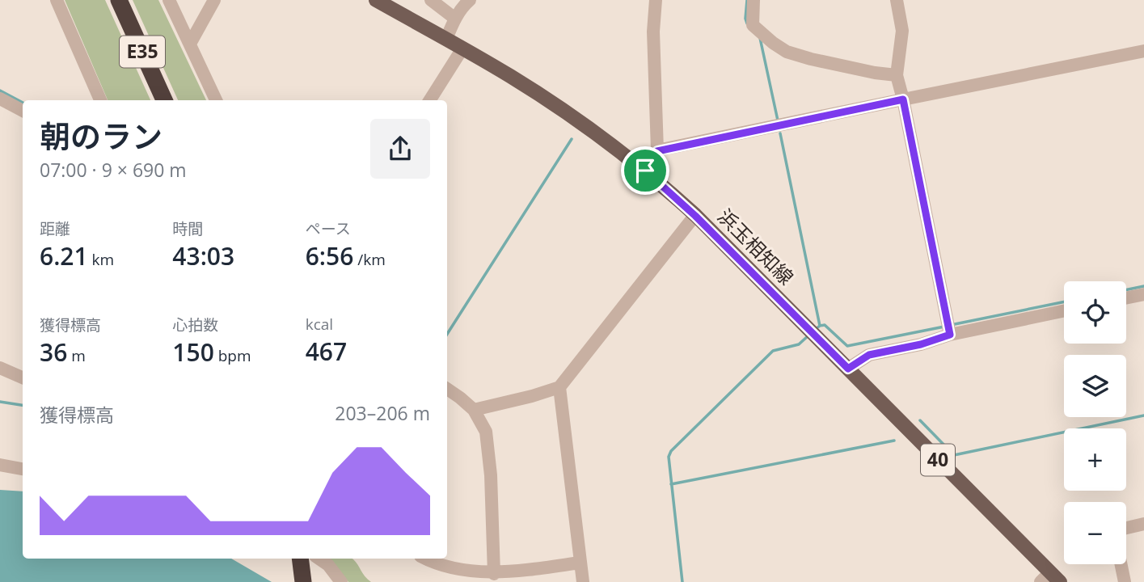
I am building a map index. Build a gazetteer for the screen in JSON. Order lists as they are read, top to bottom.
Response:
{
  "streets": {
    "highway": ["E35"],
    "main road": ["浜玉相知線", "40"]
  },
  "page": {
    "heading": ["朝のラン", "07:00 · 9 × 690 m"],
    "stats": [
      ["距離", "6.21 km"],
      ["時間", "43:03"],
      ["ペース", "6:56 /km"],
      ["獲得標高", "36 m"],
      ["心拍数", "150 bpm"],
      ["kcal", "467"]
    ],
    "map_buttons": ["+", "−"],
    "chart": ["獲得標高", "203–206 m"]
  }
}
